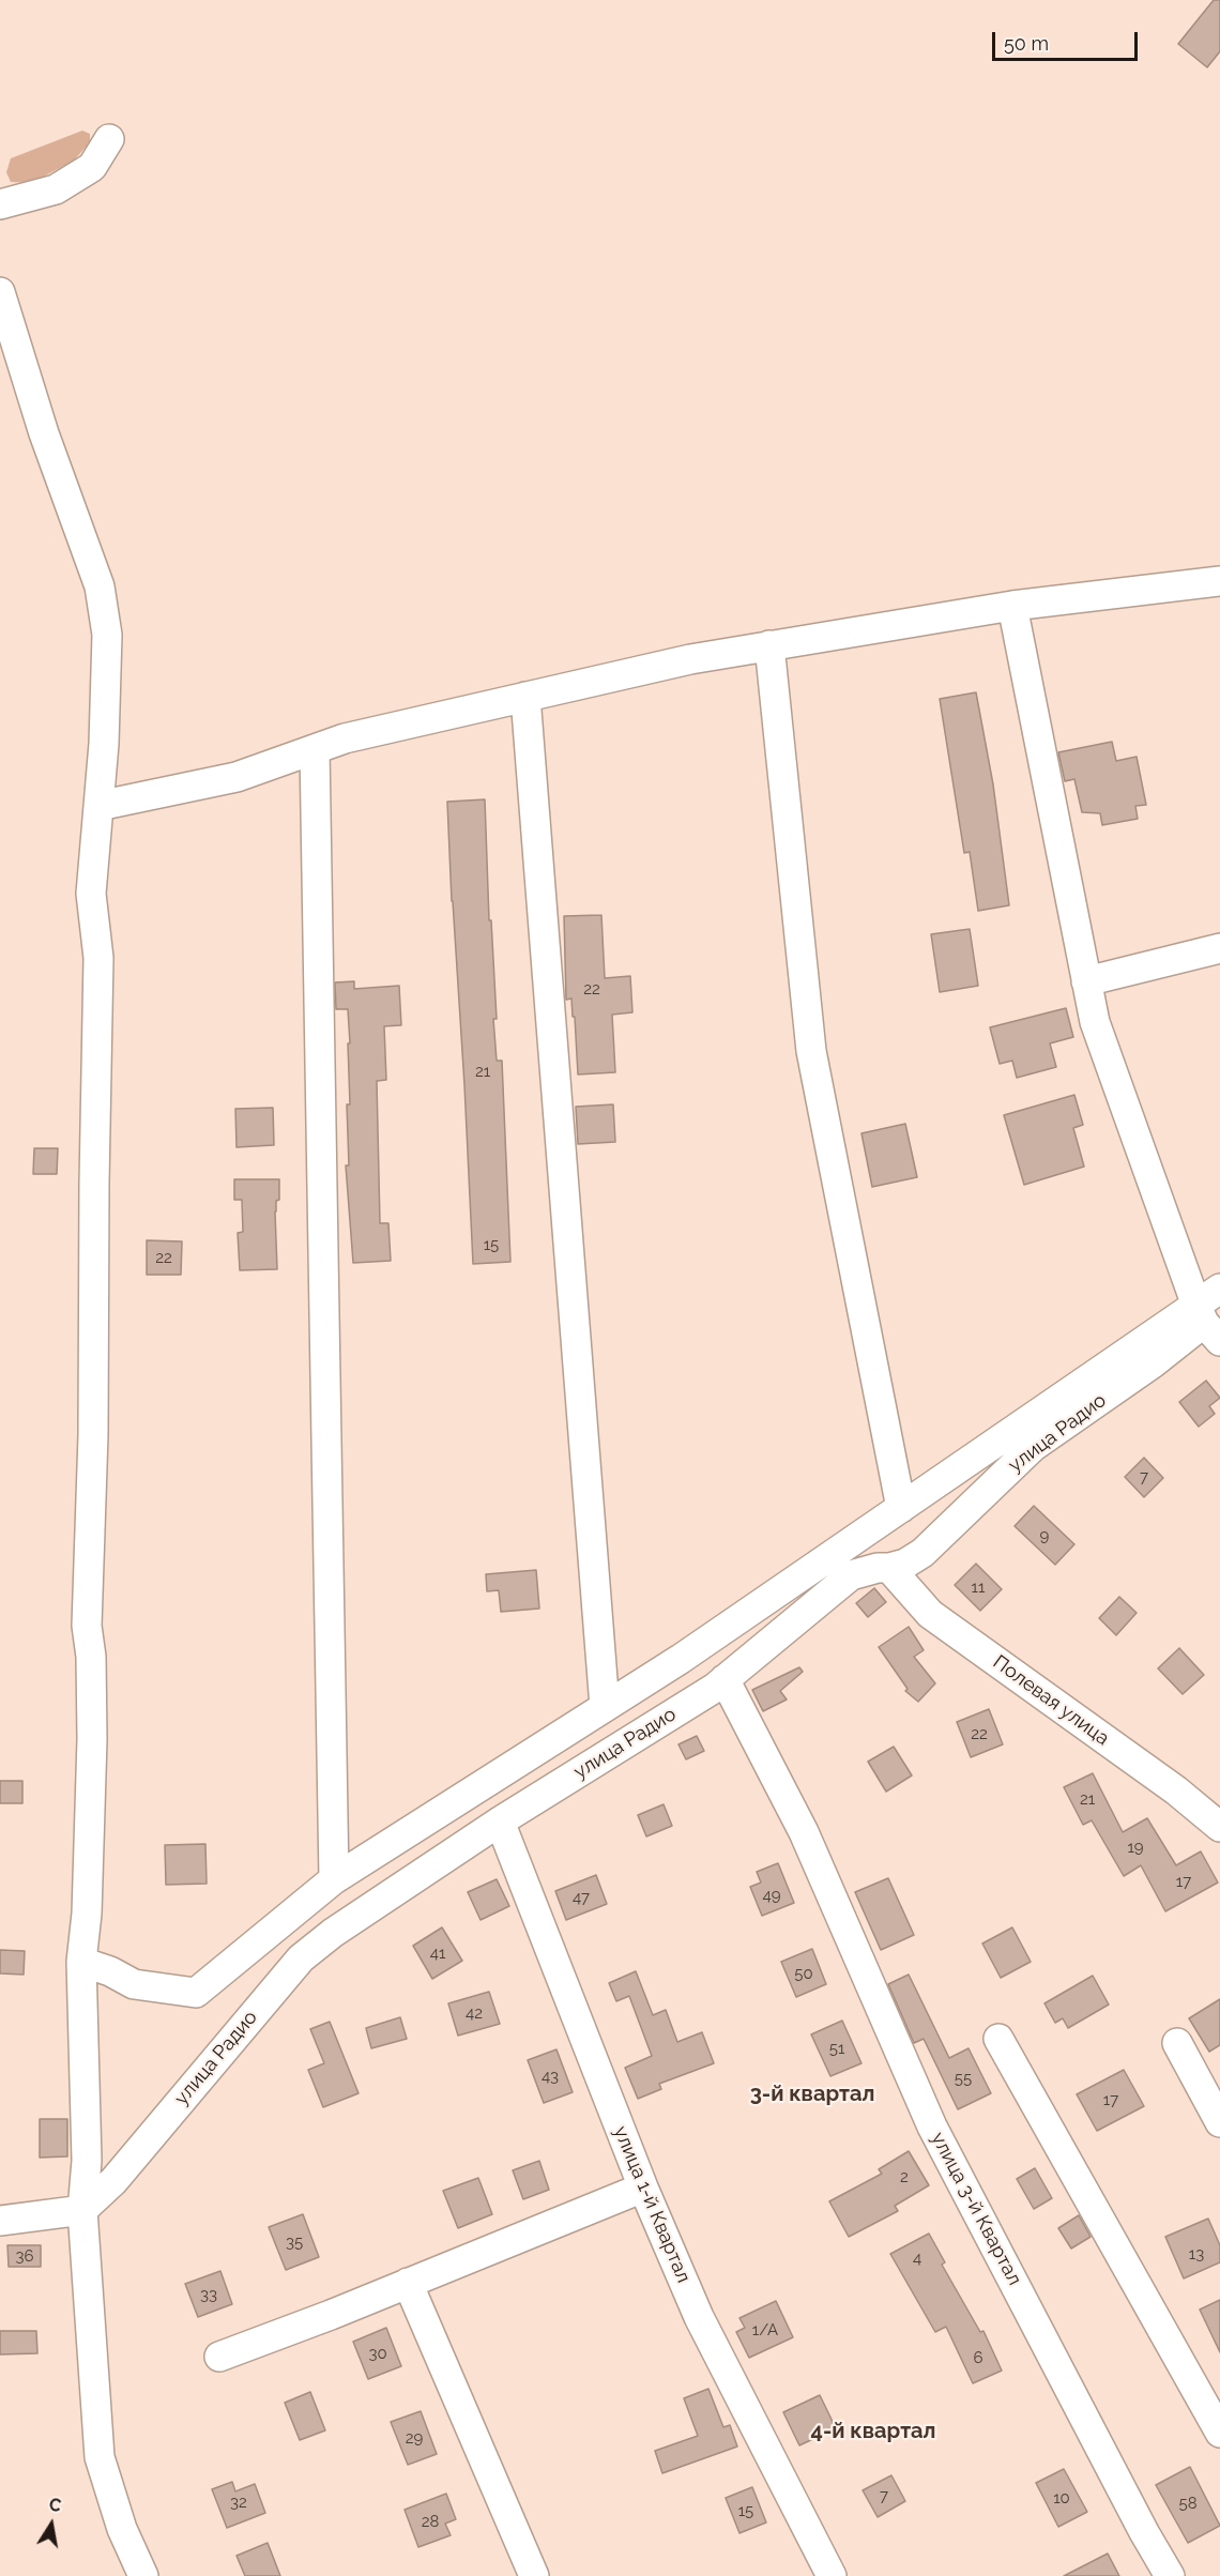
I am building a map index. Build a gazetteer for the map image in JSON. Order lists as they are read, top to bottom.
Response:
{
  "streets": {
    "street": [
      "улица Радио",
      "Полевая улица",
      "улица 1-й Квартал",
      "улица 3-й Квартал"
    ]
  },
  "crossings": [
    ["улица Радио", "Полевая улица"],
    ["улица Радио", "улица 1-й Квартал"],
    ["улица Радио", "улица 3-й Квартал"]
  ],
  "districts": ["3-й квартал", "4-й квартал"],
  "house_numbers": [
    "22",
    "21",
    "15",
    "22",
    "7",
    "9",
    "11",
    "22",
    "21",
    "19",
    "17",
    "49",
    "47",
    "41",
    "50",
    "42",
    "51",
    "43",
    "55",
    "17",
    "2",
    "35",
    "13",
    "36",
    "4",
    "33",
    "1/А",
    "30",
    "6",
    "29",
    "7",
    "10",
    "32",
    "58",
    "15",
    "28"
  ],
  "scale_bar": "50 m",
  "north": "top"
}
